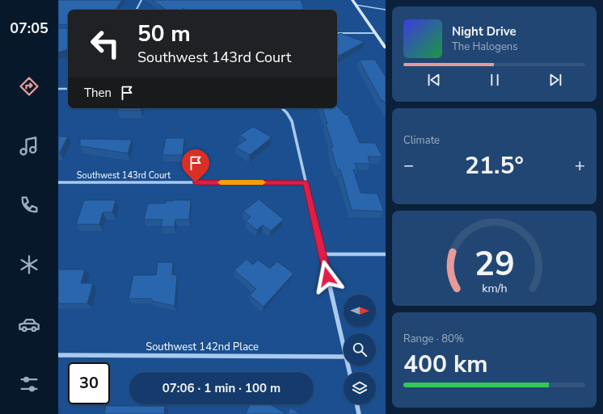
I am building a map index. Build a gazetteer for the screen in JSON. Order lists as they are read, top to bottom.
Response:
{
  "streets": {
    "street": ["Southwest 143rd Court", "Southwest 142nd Place"]
  },
  "north": "right",
  "page": {
    "tabs": "07:05",
    "turn": ["50 m", "Southwest 143rd Court"],
    "song": ["Night Drive", "The Halogens"],
    "then": "Then",
    "tile": [
      "Climate",
      ["Range · 80%", "400 km"]
    ],
    "heat": ["−", "21.5°", "+"],
    "limit": "30",
    "trip": "07:06 · 1 min · 100 m",
    "gauge": ["29", "km/h"]
  }
}
